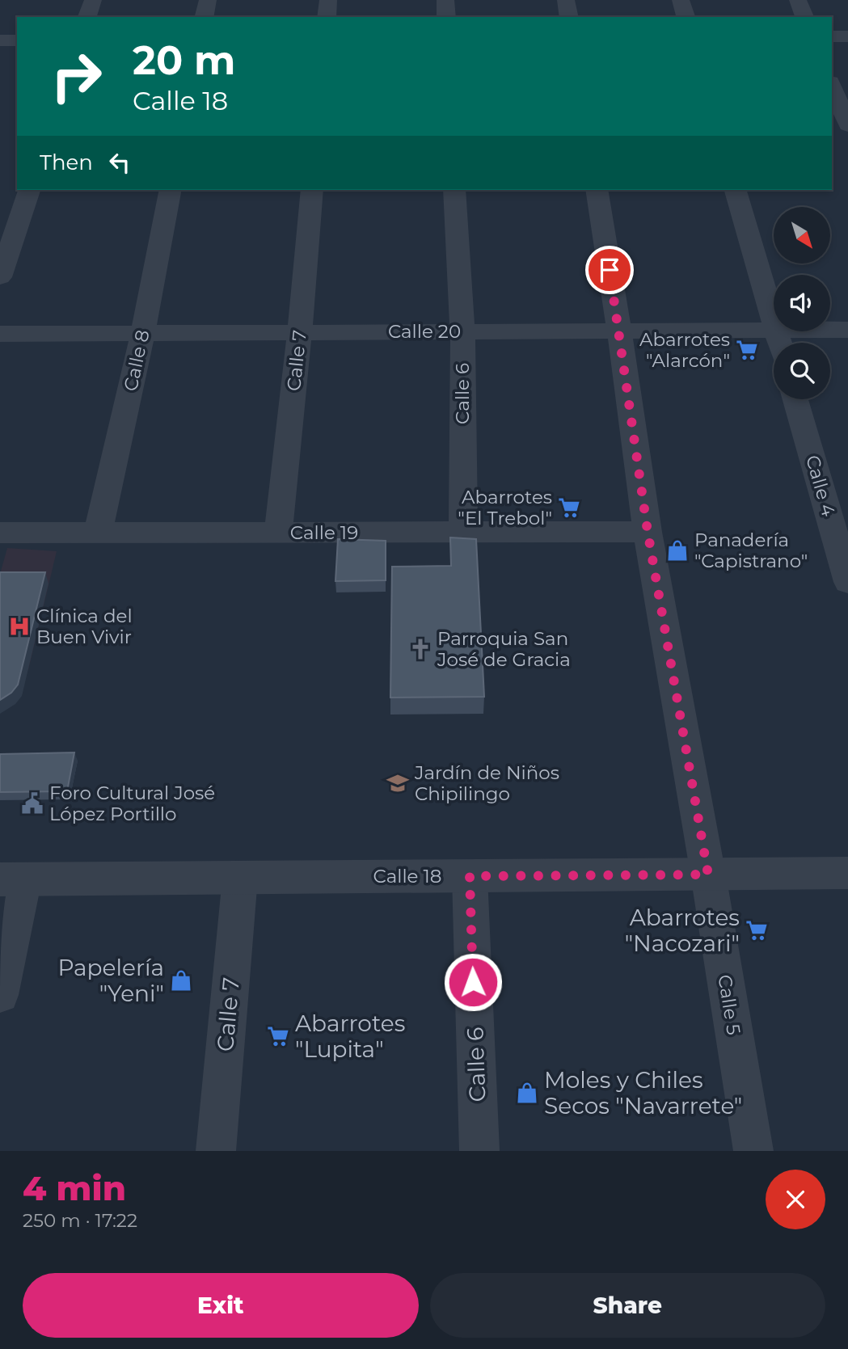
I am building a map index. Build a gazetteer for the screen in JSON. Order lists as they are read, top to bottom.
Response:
{
  "streets": {
    "street": [
      "Calle 20",
      "Calle 8",
      "Calle 7",
      "Calle 6",
      "Calle 4",
      "Calle 19",
      "Calle 18",
      "Calle 5"
    ]
  },
  "crossings": [
    ["Calle 20", "Calle 8"],
    ["Calle 20", "Calle 7"],
    ["Calle 20", "Calle 6"],
    ["Calle 20", "Calle 5"],
    ["Calle 8", "Calle 19"],
    ["Calle 7", "Calle 19"],
    ["Calle 7", "Calle 18"],
    ["Calle 6", "Calle 19"],
    ["Calle 6", "Calle 18"],
    ["Calle 19", "Calle 5"],
    ["Calle 18", "Calle 5"]
  ],
  "places": {
    "supermarket": [
      "Abarrotes \"Alarcón\"",
      "Abarrotes \"El Trebol\"",
      "Abarrotes \"Nacozari\"",
      "Abarrotes \"Lupita\""
    ],
    "shop": ["Panadería \"Capistrano\"", "Papelería \"Yeni\"", "Moles y Chiles Secos \"Navarrete\""],
    "hospital": ["Clínica del Buen Vivir"],
    "church": ["Parroquia San José de Gracia"],
    "school or university": ["Jardín de Niños Chipilingo"],
    "public building": ["Foro Cultural José López Portillo"]
  },
  "north": "bottom right",
  "page": {
    "turn": ["20 m", "Calle 18"],
    "then": "Then",
    "heading": ["4 min", "250 m · 17:22"],
    "buttons": ["Exit", "Share"]
  }
}
